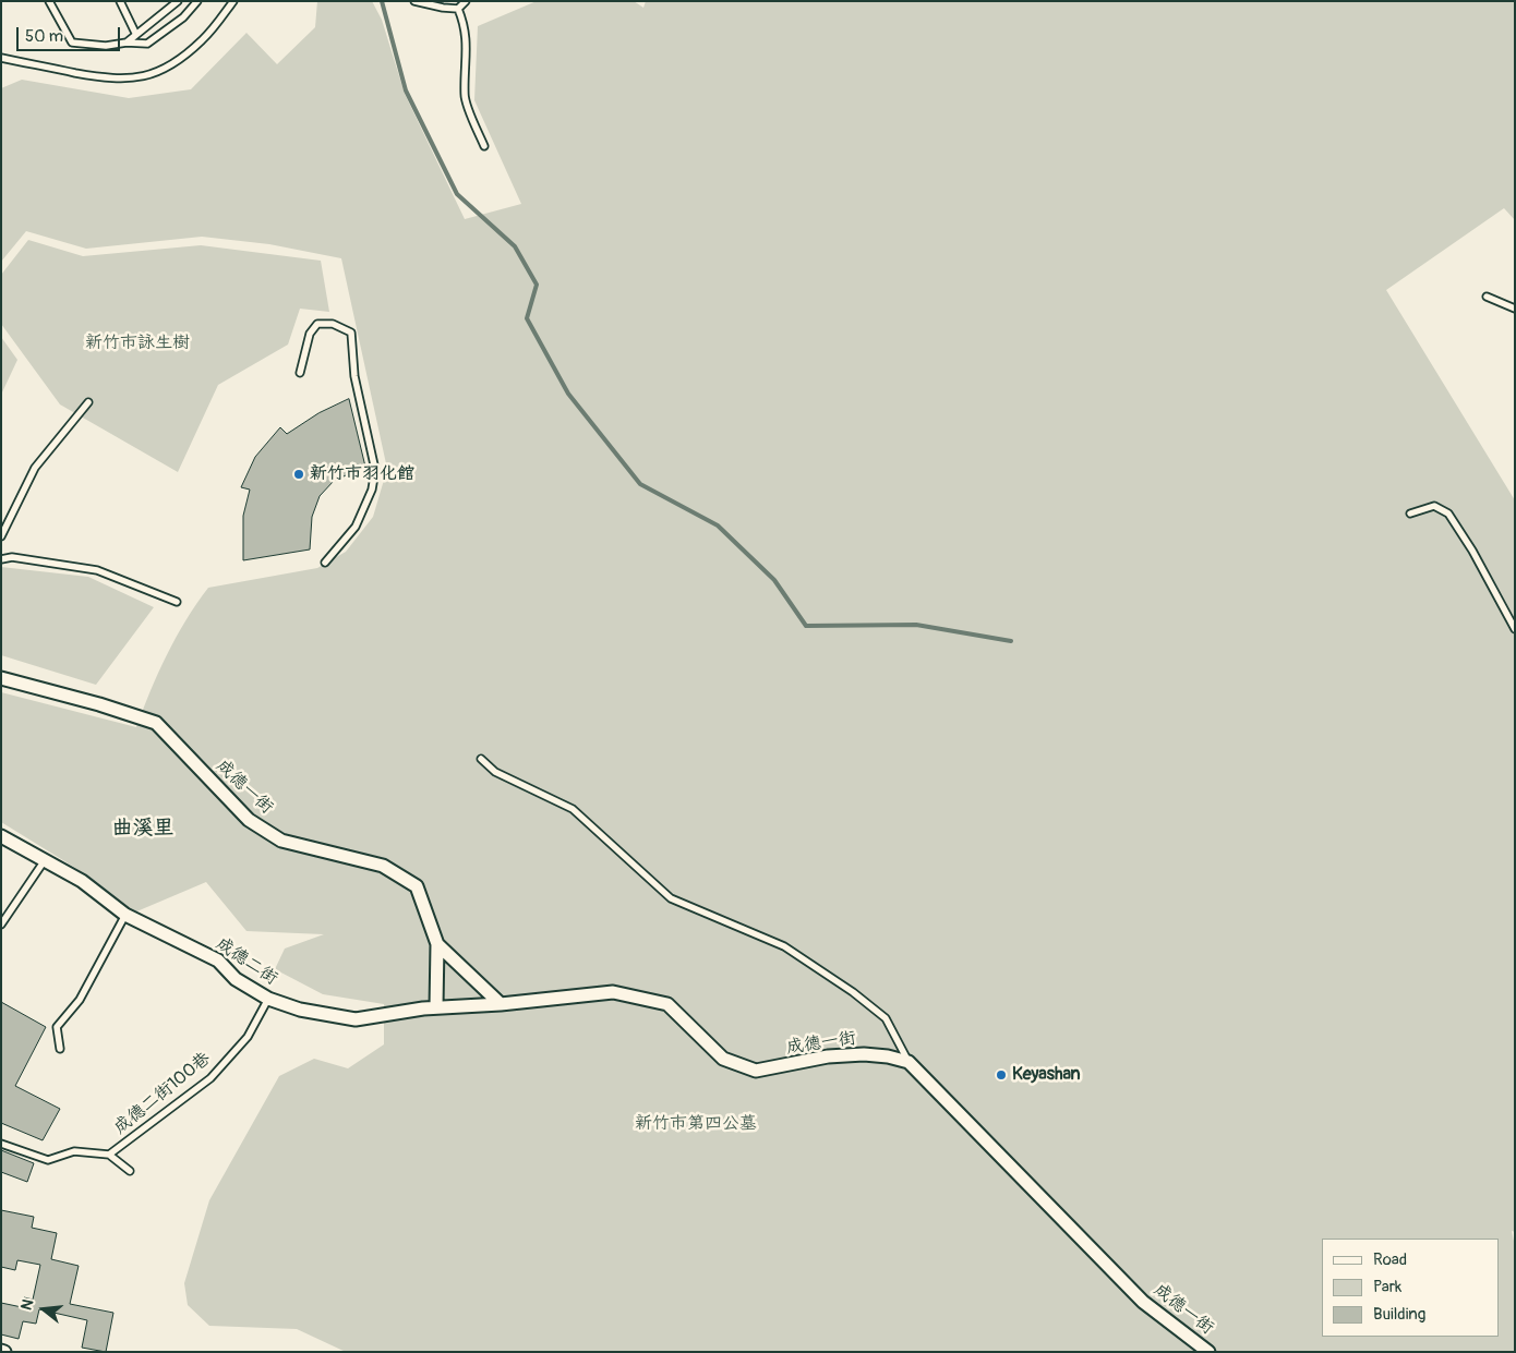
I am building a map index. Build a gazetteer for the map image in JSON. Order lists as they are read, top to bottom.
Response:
{
  "streets": {
    "street": ["成德一街", "成德二街"],
    "lane": ["成德二街100巷"]
  },
  "crossings": [
    ["成德一街", "成德二街"],
    ["成德二街", "成德二街100巷"]
  ],
  "districts": ["曲溪里"],
  "parks": ["新竹市詠生樹", "新竹市第四公墓"],
  "places": ["新竹市羽化館", "Keyashan"],
  "legend": ["Road", "Park", "Building"],
  "scale_bar": "50 m",
  "north": "left"
}
